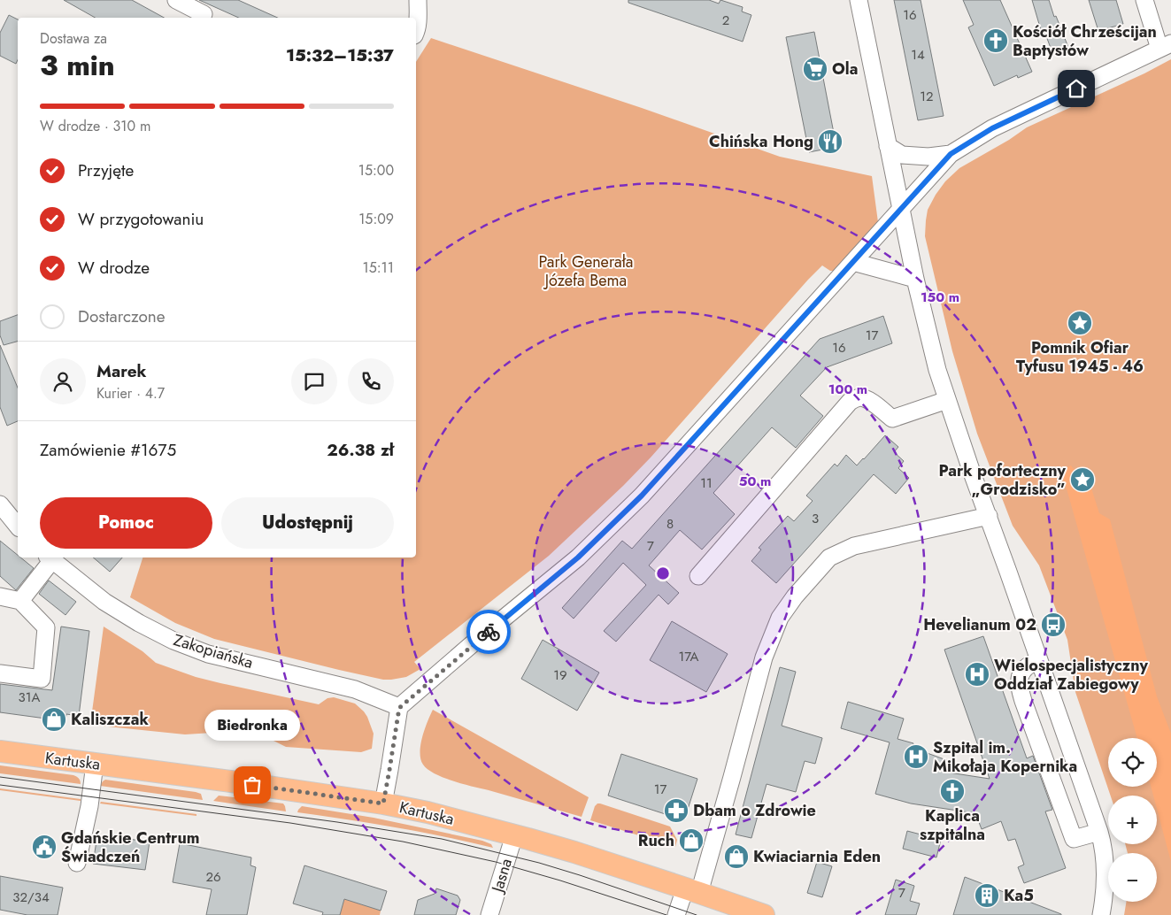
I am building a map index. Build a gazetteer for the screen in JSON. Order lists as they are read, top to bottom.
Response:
{
  "streets": {
    "main road": ["Kartuska"],
    "street": ["Zakopiańska", "Jasna"]
  },
  "crossings": [
    ["Kartuska", "Jasna"]
  ],
  "parks": ["Park Generała Józefa Bema"],
  "places": {
    "church": ["Kościół Chrześcijan Baptystów", "Kaplica szpitalna"],
    "supermarket": ["Ola"],
    "restaurant": ["Chińska Hong"],
    "place": ["Pomnik Ofiar Tyfusu 1945 - 46", "Park poforteczny „Grodzisko”"],
    "bus stop": ["Hevelianum 02"],
    "hospital": ["Wielospecjalistyczny Oddział Zabiegowy", "Szpital im. Mikołaja Kopernika"],
    "shop": ["Kaliszczak", "Ruch", "Kwiaciarnia Eden"],
    "other": ["Biedronka"],
    "pharmacy": ["Dbam o Zdrowie"],
    "public building": ["Gdańskie Centrum Świadczeń"],
    "building": ["Ka5"]
  },
  "house_numbers": [
    "16",
    "2",
    "14",
    "12",
    "17",
    "16",
    "11",
    "3",
    "8",
    "7",
    "17A",
    "19",
    "31A",
    "17",
    "26",
    "7",
    "32/34"
  ],
  "page": {
    "heading": ["3 min", "Dostawa za", "15:32–15:37"],
    "panel": [
      "Marek",
      "Kurier · 4.7",
      "Zamówienie #1675",
      "26.38 zł"
    ],
    "bar": "W drodze · 310 m",
    "list": [
      ["Przyjęte", "15:00"],
      ["W przygotowaniu", "15:09"],
      ["W drodze", "15:11"],
      "Dostarczone"
    ],
    "buttons": ["Pomoc", "Udostępnij"],
    "bubble": "Biedronka",
    "map_buttons": ["+", "−"]
  },
  "rings": ["150 m", "100 m", "50 m"]
}
